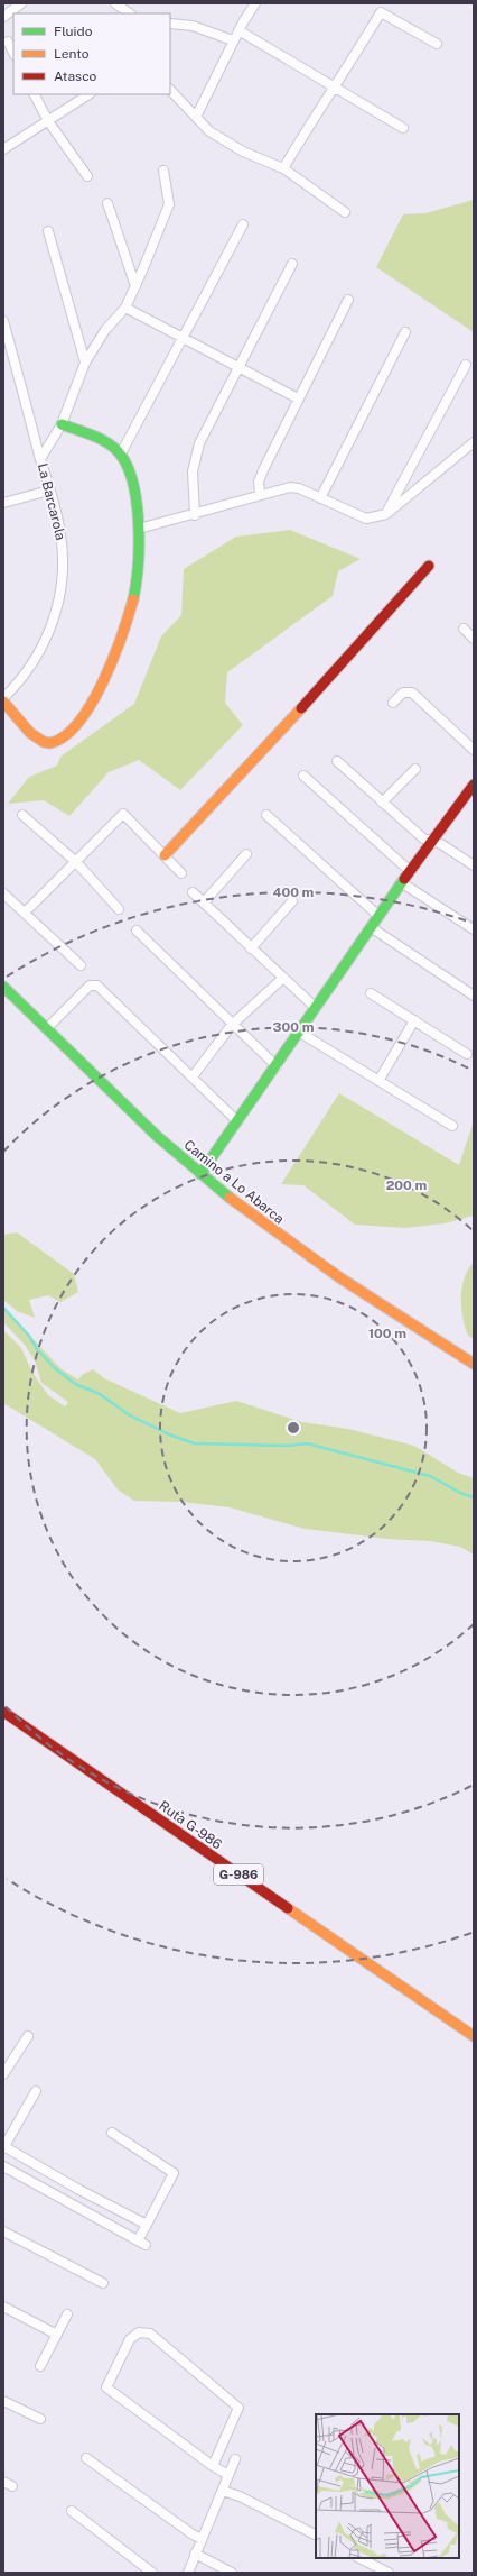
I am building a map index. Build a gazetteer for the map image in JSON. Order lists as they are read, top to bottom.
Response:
{
  "streets": {
    "street": [
      "La Barcarola",
      "Camino a Lo Abarca",
      "Ruta G-986",
      "G-986"
    ]
  },
  "legend": ["Fluido", "Lento", "Atasco"],
  "rings": [
    "400 m",
    "300 m",
    "200 m",
    "100 m"
  ]
}
